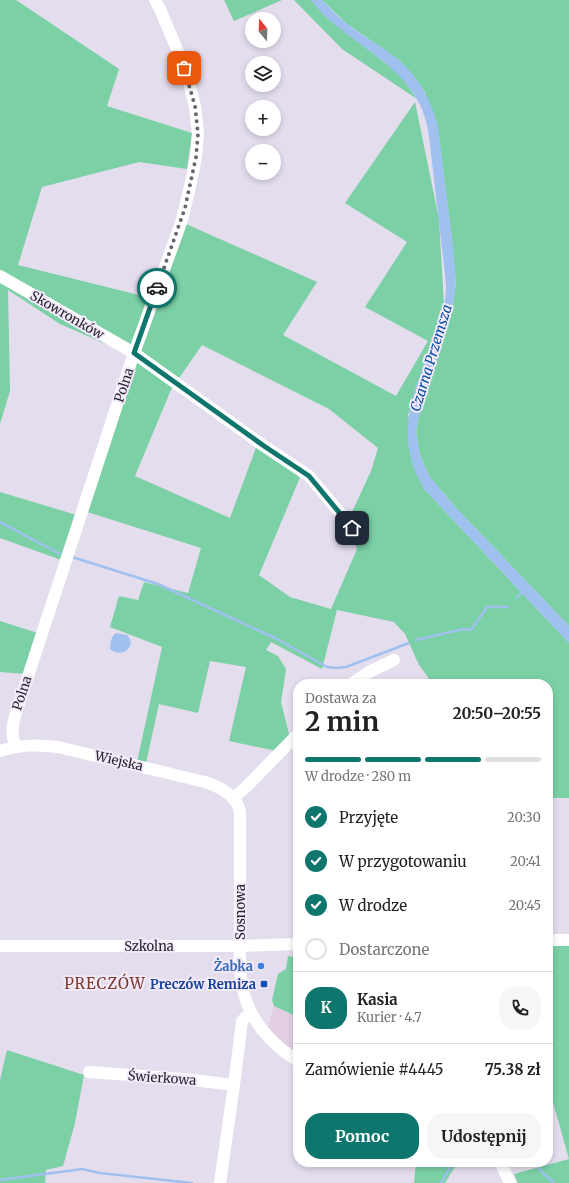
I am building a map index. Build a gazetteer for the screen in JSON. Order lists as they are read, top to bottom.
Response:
{
  "streets": {
    "street": [
      "Skowronków",
      "Polna",
      "Wiejska",
      "Sosnowa",
      "Szkolna",
      "Świerkowa"
    ]
  },
  "crossings": [
    ["Skowronków", "Polna"],
    ["Polna", "Wiejska"],
    ["Wiejska", "Sosnowa"],
    ["Sosnowa", "Szkolna"]
  ],
  "districts": ["PRECZÓW"],
  "water": ["Czarna Przemsza"],
  "places": {
    "other": ["Żabka"],
    "transit": ["Preczów Remiza"]
  },
  "north": "top",
  "page": {
    "map_buttons": ["+", "−"],
    "heading": ["2 min", "Dostawa za", "20:50–20:55"],
    "panel": [
      "Kasia",
      "Kurier · 4.7",
      "Zamówienie #4445",
      "75.38 zł"
    ],
    "bar": "W drodze · 280 m",
    "list": [
      ["Przyjęte", "20:30"],
      ["W przygotowaniu", "20:41"],
      ["W drodze", "20:45"],
      "Dostarczone"
    ],
    "round": "K",
    "buttons": ["Pomoc", "Udostępnij"]
  }
}
